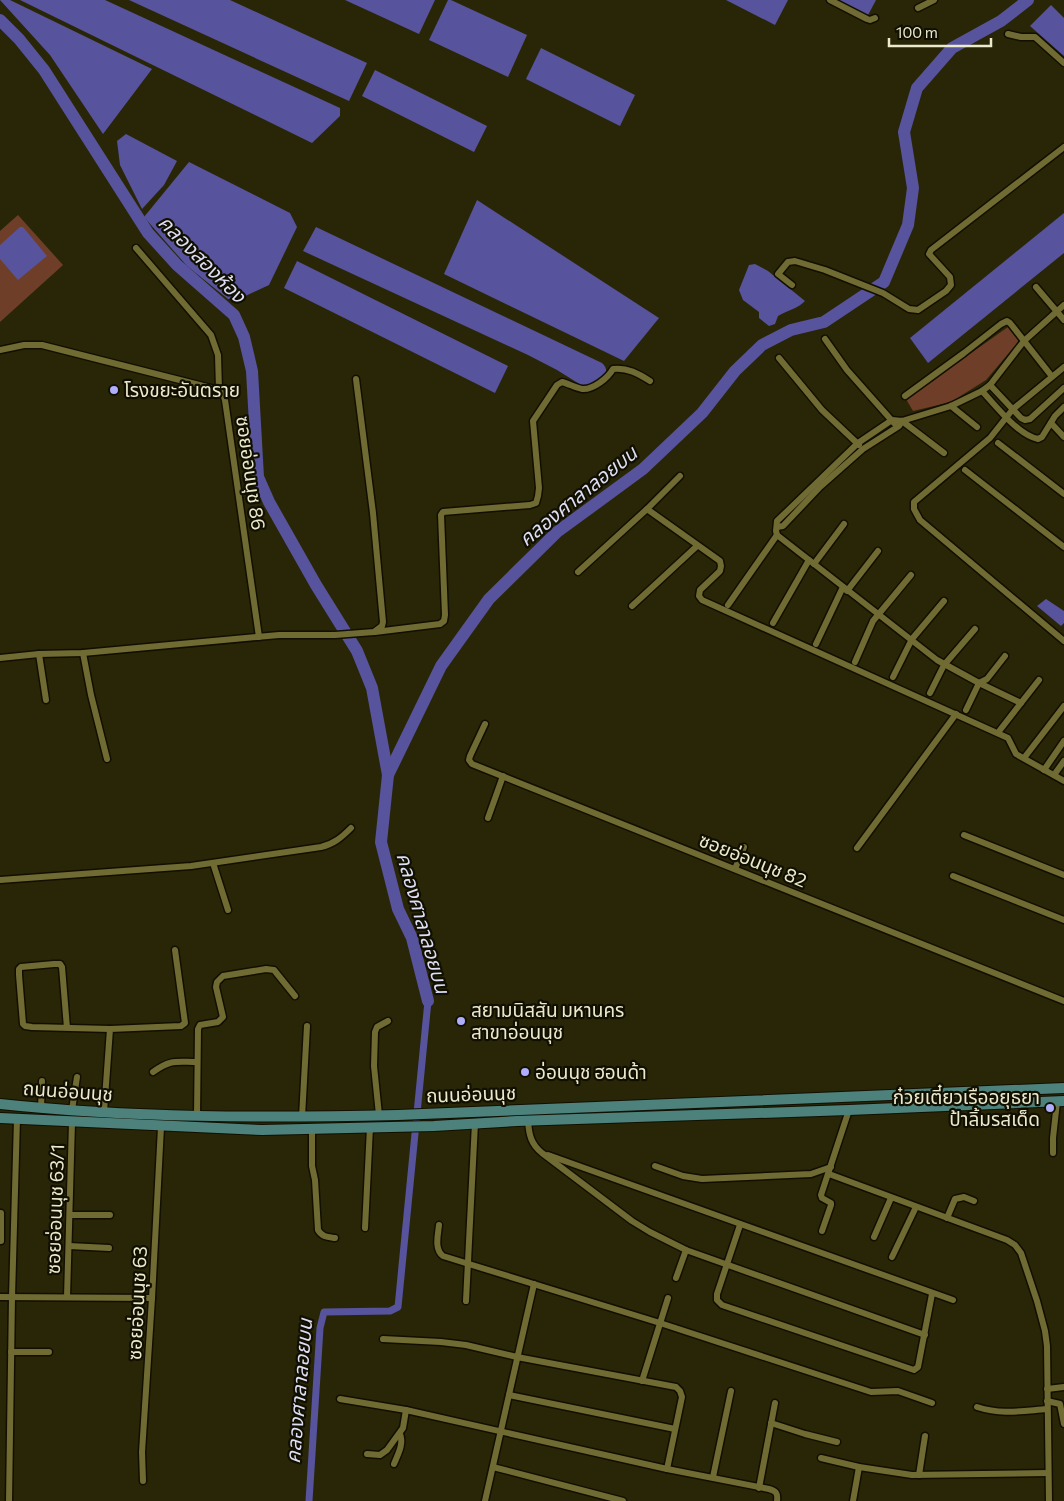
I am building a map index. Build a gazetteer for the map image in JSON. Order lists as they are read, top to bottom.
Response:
{
  "streets": {
    "main road": ["ถนนอ่อนนุช"],
    "street": [
      "ซอยอ่อนนุช 86",
      "ซอยอ่อนนุช 82",
      "ซอยอ่อนนุช 63/1",
      "ซอยอ่อนนุช 63"
    ]
  },
  "crossings": [
    ["ถนนอ่อนนุช", "ซอยอ่อนนุช 63/1"],
    ["ถนนอ่อนนุช", "ซอยอ่อนนุช 63"]
  ],
  "water": ["คลองสองห้อง", "คลองศาลาลอยบน"],
  "places": [
    "โรงขยะอันตราย",
    "สยามนิสสัน มหานคร สาขาอ่อนนุช",
    "อ่อนนุช ฮอนด้า",
    "ก๋วยเตี๋ยวเรืออยุธยา ป้าลิ้มรสเด็ด"
  ],
  "scale_bar": "100 m"
}
